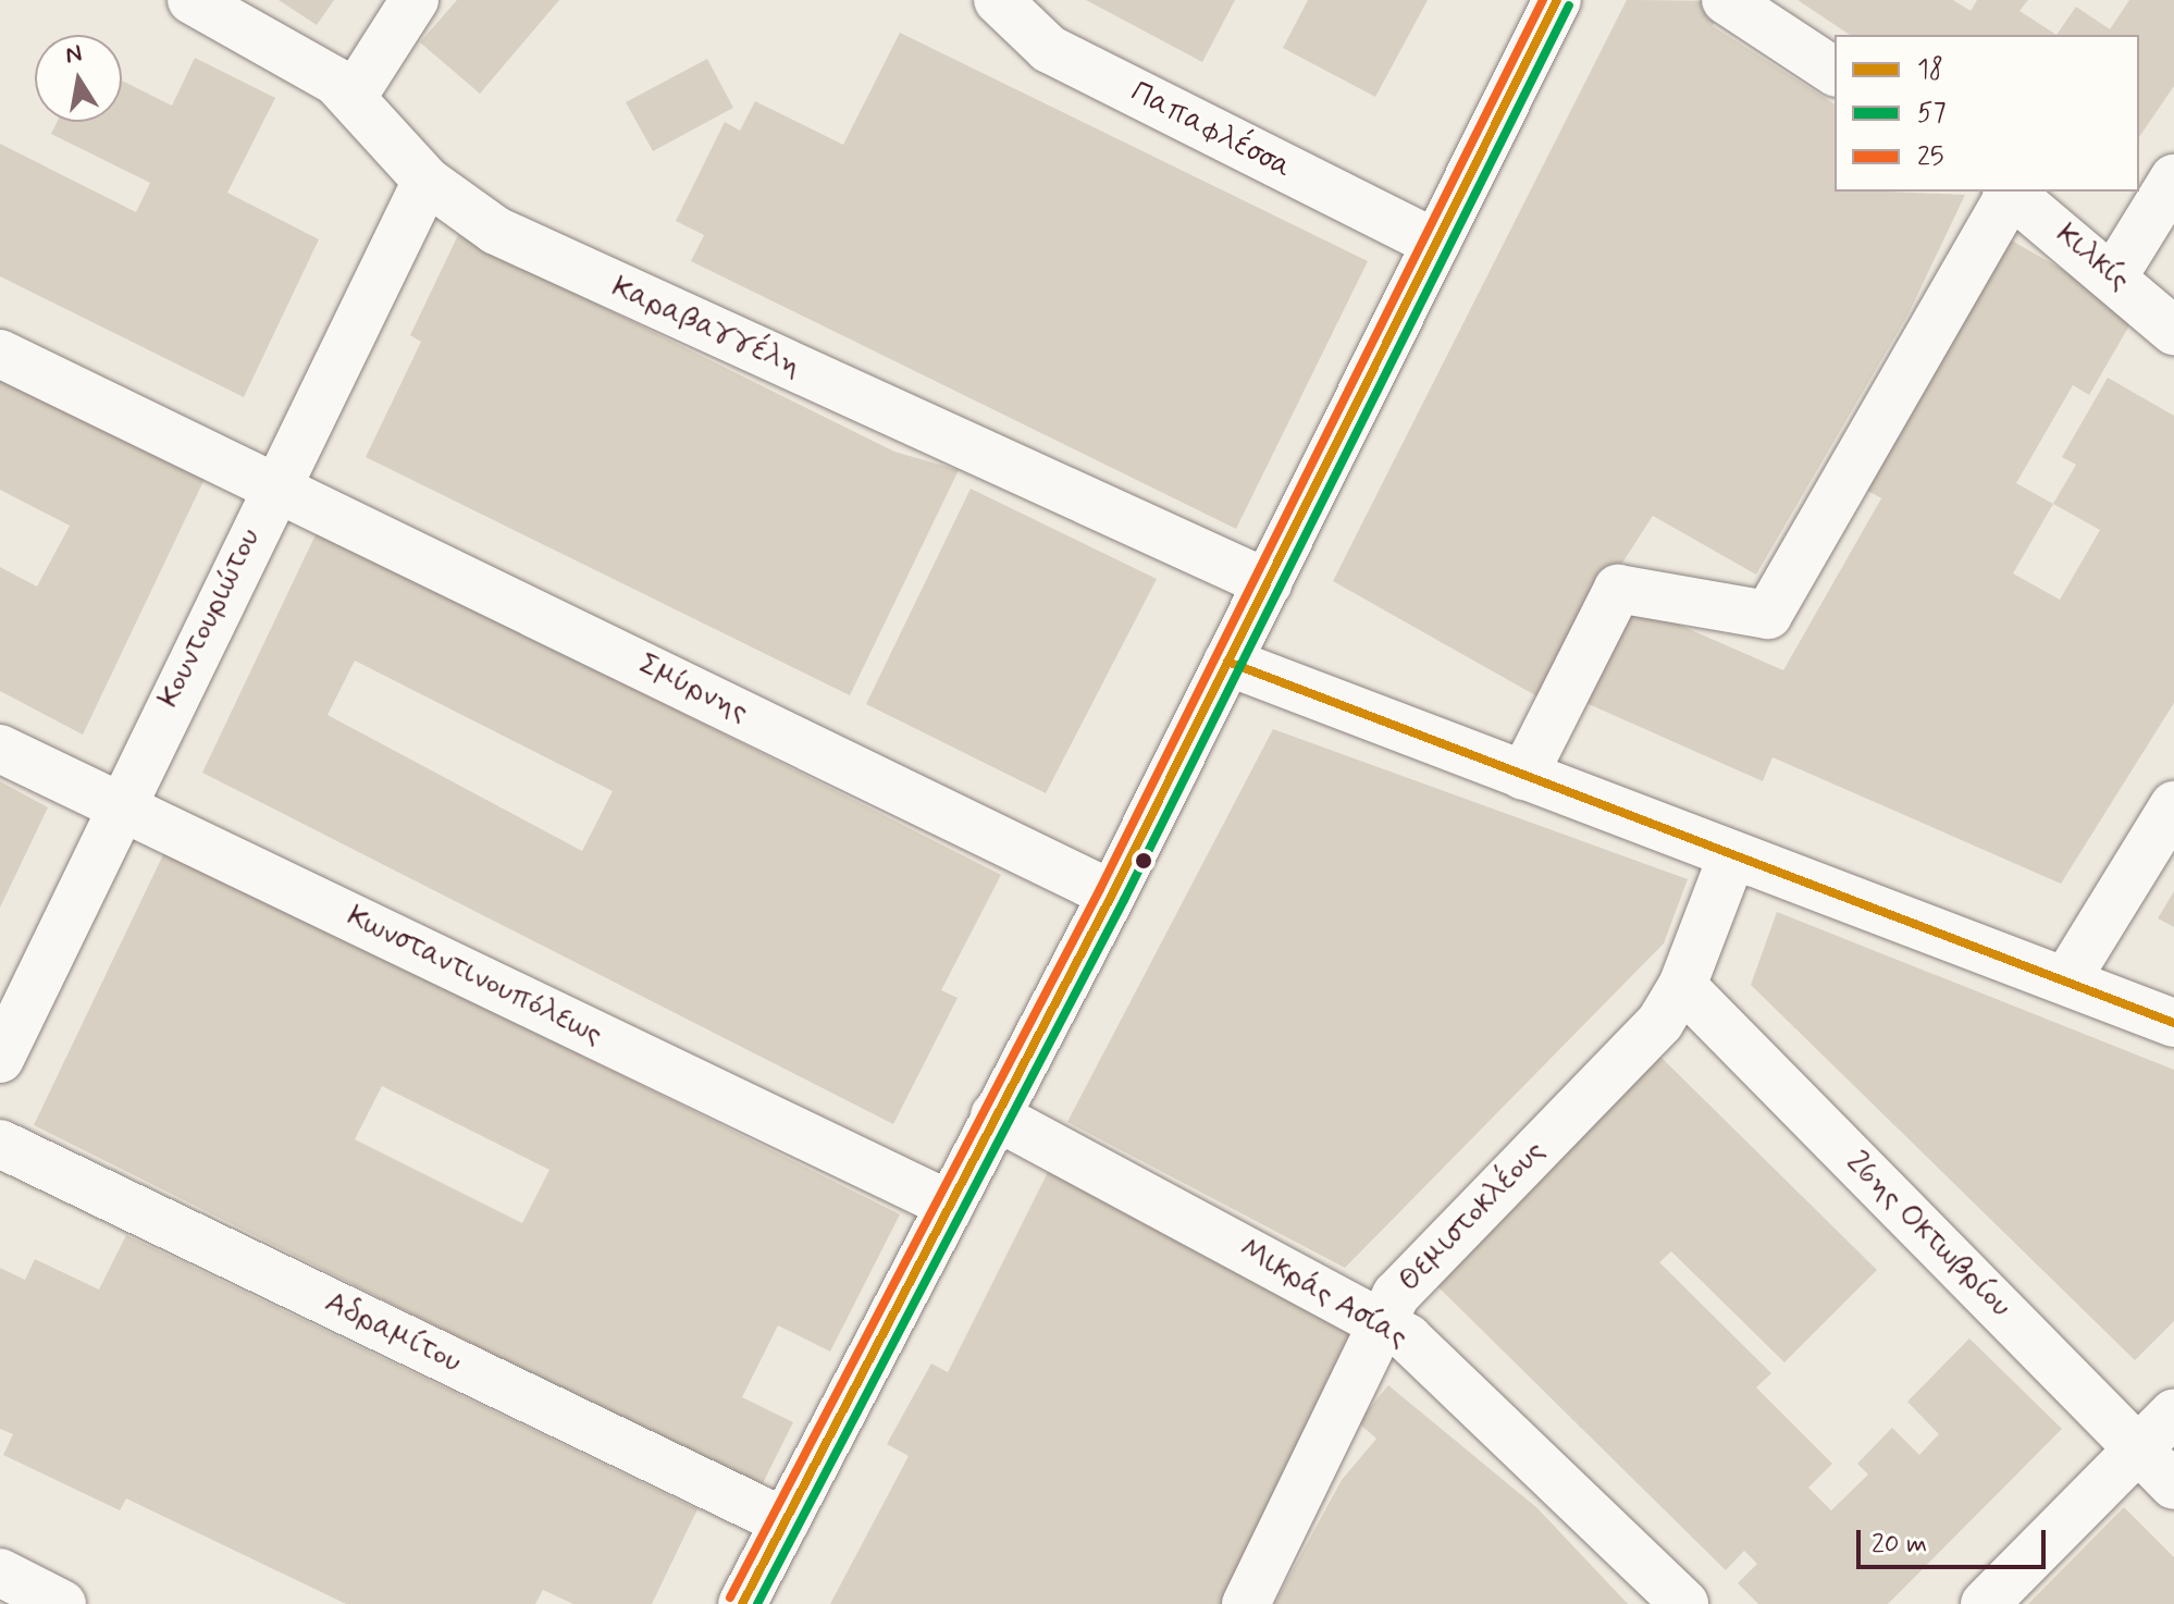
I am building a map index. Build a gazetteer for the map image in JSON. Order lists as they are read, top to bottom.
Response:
{
  "streets": {
    "street": [
      "Παπαφλέσσα",
      "Κιλκίς",
      "Καραβαγγέλη",
      "Κουντουριώτου",
      "Σμύρνης",
      "Κωνσταντινουπόλεως",
      "Θεμιστοκλέους",
      "26ης Οκτωβρίου",
      "Μικράς Ασίας",
      "Αδραμίτου"
    ]
  },
  "crossings": [
    ["Καραβαγγέλη", "Κουντουριώτου"],
    ["Κουντουριώτου", "Σμύρνης"],
    ["Κουντουριώτου", "Κωνσταντινουπόλεως"],
    ["Θεμιστοκλέους", "26ης Οκτωβρίου"],
    ["Θεμιστοκλέους", "Μικράς Ασίας"]
  ],
  "lines": ["transit line 18", "transit line 25", "transit line 57"],
  "legend": ["18", "57", "25"],
  "scale_bar": "20 m",
  "north": "top"
}
